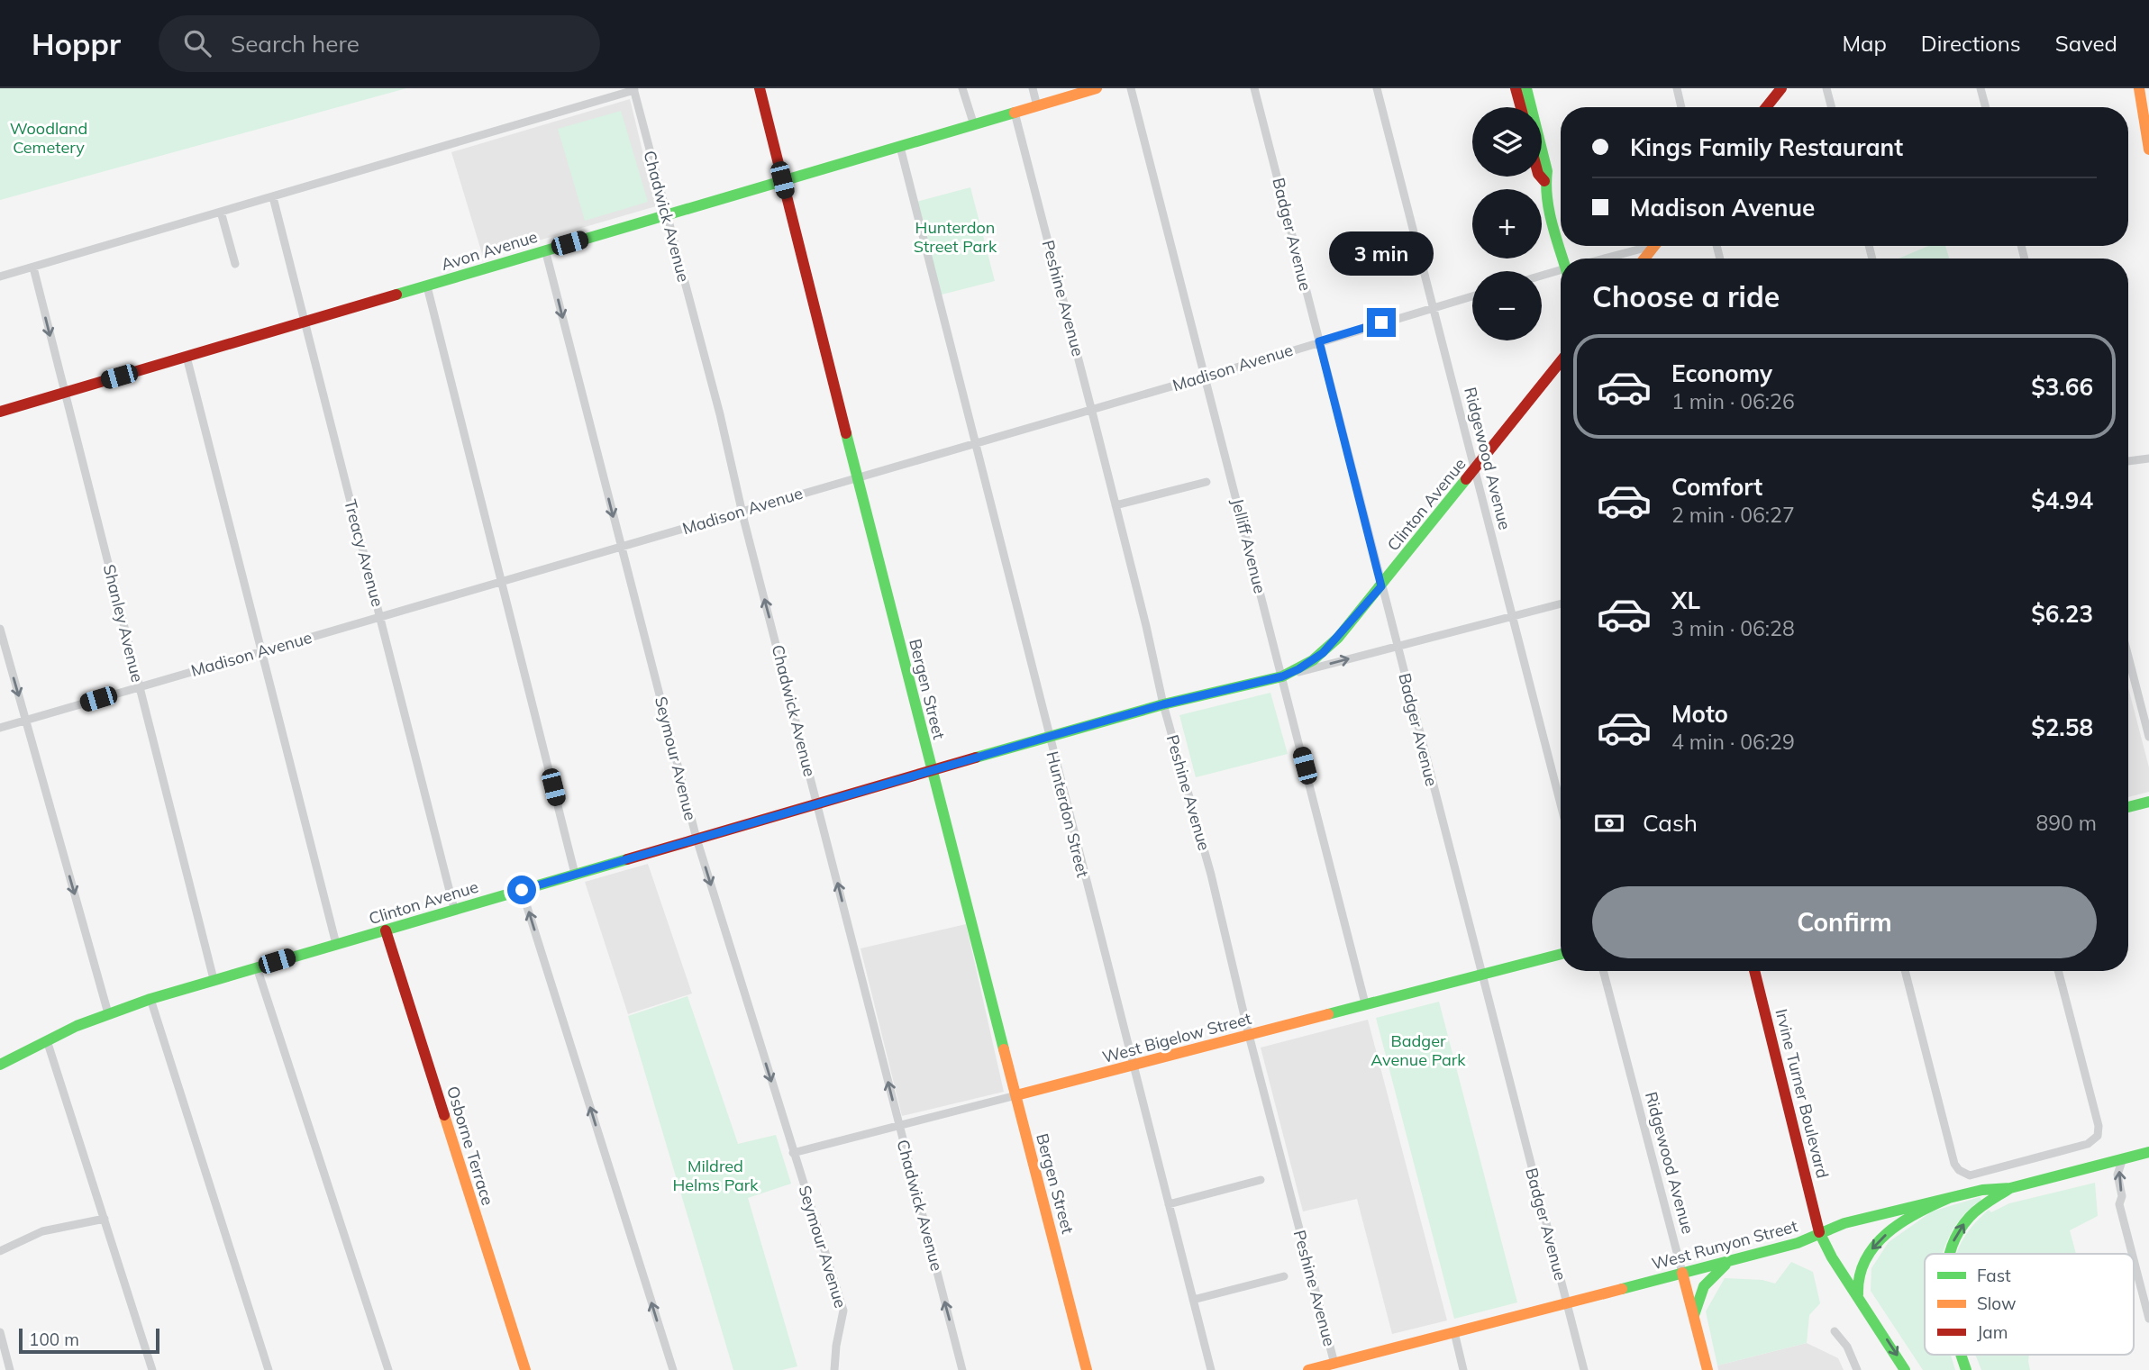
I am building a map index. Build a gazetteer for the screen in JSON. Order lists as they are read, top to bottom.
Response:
{
  "streets": {
    "main road": [
      "Avon Avenue",
      "Ridgewood Avenue",
      "Clinton Avenue",
      "Bergen Street",
      "West Bigelow Street",
      "Irvine Turner Boulevard",
      "Osborne Terrace",
      "West Runyon Street"
    ],
    "street": [
      "Chadwick Avenue",
      "Badger Avenue",
      "Peshine Avenue",
      "Madison Avenue",
      "Jelliff Avenue",
      "Treacy Avenue",
      "Shanley Avenue",
      "Seymour Avenue",
      "Hunterdon Street"
    ]
  },
  "crossings": [
    ["Chadwick Avenue", "Avon Avenue"],
    ["Chadwick Avenue", "Madison Avenue"],
    ["Chadwick Avenue", "Clinton Avenue"],
    ["Chadwick Avenue", "West Bigelow Street"],
    ["Badger Avenue", "Madison Avenue"],
    ["Badger Avenue", "Clinton Avenue"],
    ["Badger Avenue", "West Bigelow Street"],
    ["Badger Avenue", "West Runyon Street"],
    ["Avon Avenue", "Peshine Avenue"],
    ["Avon Avenue", "Treacy Avenue"],
    ["Avon Avenue", "Shanley Avenue"],
    ["Avon Avenue", "Bergen Street"],
    ["Avon Avenue", "Seymour Avenue"],
    ["Avon Avenue", "Hunterdon Street"],
    ["Peshine Avenue", "Madison Avenue"],
    ["Peshine Avenue", "Clinton Avenue"],
    ["Peshine Avenue", "West Bigelow Street"],
    ["Peshine Avenue", "West Runyon Street"],
    ["Madison Avenue", "Ridgewood Avenue"],
    ["Madison Avenue", "Jelliff Avenue"],
    ["Madison Avenue", "Treacy Avenue"],
    ["Madison Avenue", "Shanley Avenue"],
    ["Madison Avenue", "Bergen Street"],
    ["Madison Avenue", "Seymour Avenue"],
    ["Madison Avenue", "Hunterdon Street"],
    ["Ridgewood Avenue", "Clinton Avenue"],
    ["Ridgewood Avenue", "West Runyon Street"],
    ["Clinton Avenue", "Jelliff Avenue"],
    ["Clinton Avenue", "Treacy Avenue"],
    ["Clinton Avenue", "Shanley Avenue"],
    ["Clinton Avenue", "Bergen Street"],
    ["Clinton Avenue", "Seymour Avenue"],
    ["Clinton Avenue", "Hunterdon Street"],
    ["Clinton Avenue", "Osborne Terrace"],
    ["Jelliff Avenue", "West Bigelow Street"],
    ["Bergen Street", "West Bigelow Street"],
    ["Seymour Avenue", "West Bigelow Street"],
    ["Hunterdon Street", "West Bigelow Street"],
    ["Irvine Turner Boulevard", "West Runyon Street"]
  ],
  "one_way": ["Chadwick Avenue", "Seymour Avenue"],
  "parks": [
    "Woodland Cemetery",
    "Hunterdon Street Park",
    "Badger Avenue Park",
    "Mildred Helms Park"
  ],
  "legend": ["Fast", "Slow", "Jam"],
  "scale_bar": "100 m",
  "page": {
    "header": "Hoppr",
    "search": "Search here",
    "nav": ["Map", "Directions", "Saved"],
    "map_buttons": ["+", "−"],
    "banner": ["Kings Family Restaurant", "Madison Avenue"],
    "bubble": "3 min",
    "heading": "Choose a ride",
    "list": [
      {
        "name": "Economy",
        "note": "1 min · 06:26",
        "value": "$3.66"
      },
      {
        "name": "Comfort",
        "note": "2 min · 06:27",
        "value": "$4.94"
      },
      {
        "name": "XL",
        "note": "3 min · 06:28",
        "value": "$6.23"
      },
      {
        "name": "Moto",
        "note": "4 min · 06:29",
        "value": "$2.58"
      }
    ],
    "pay": ["Cash", "890 m"],
    "buttons": "Confirm",
    "scale": "100 m"
  }
}
